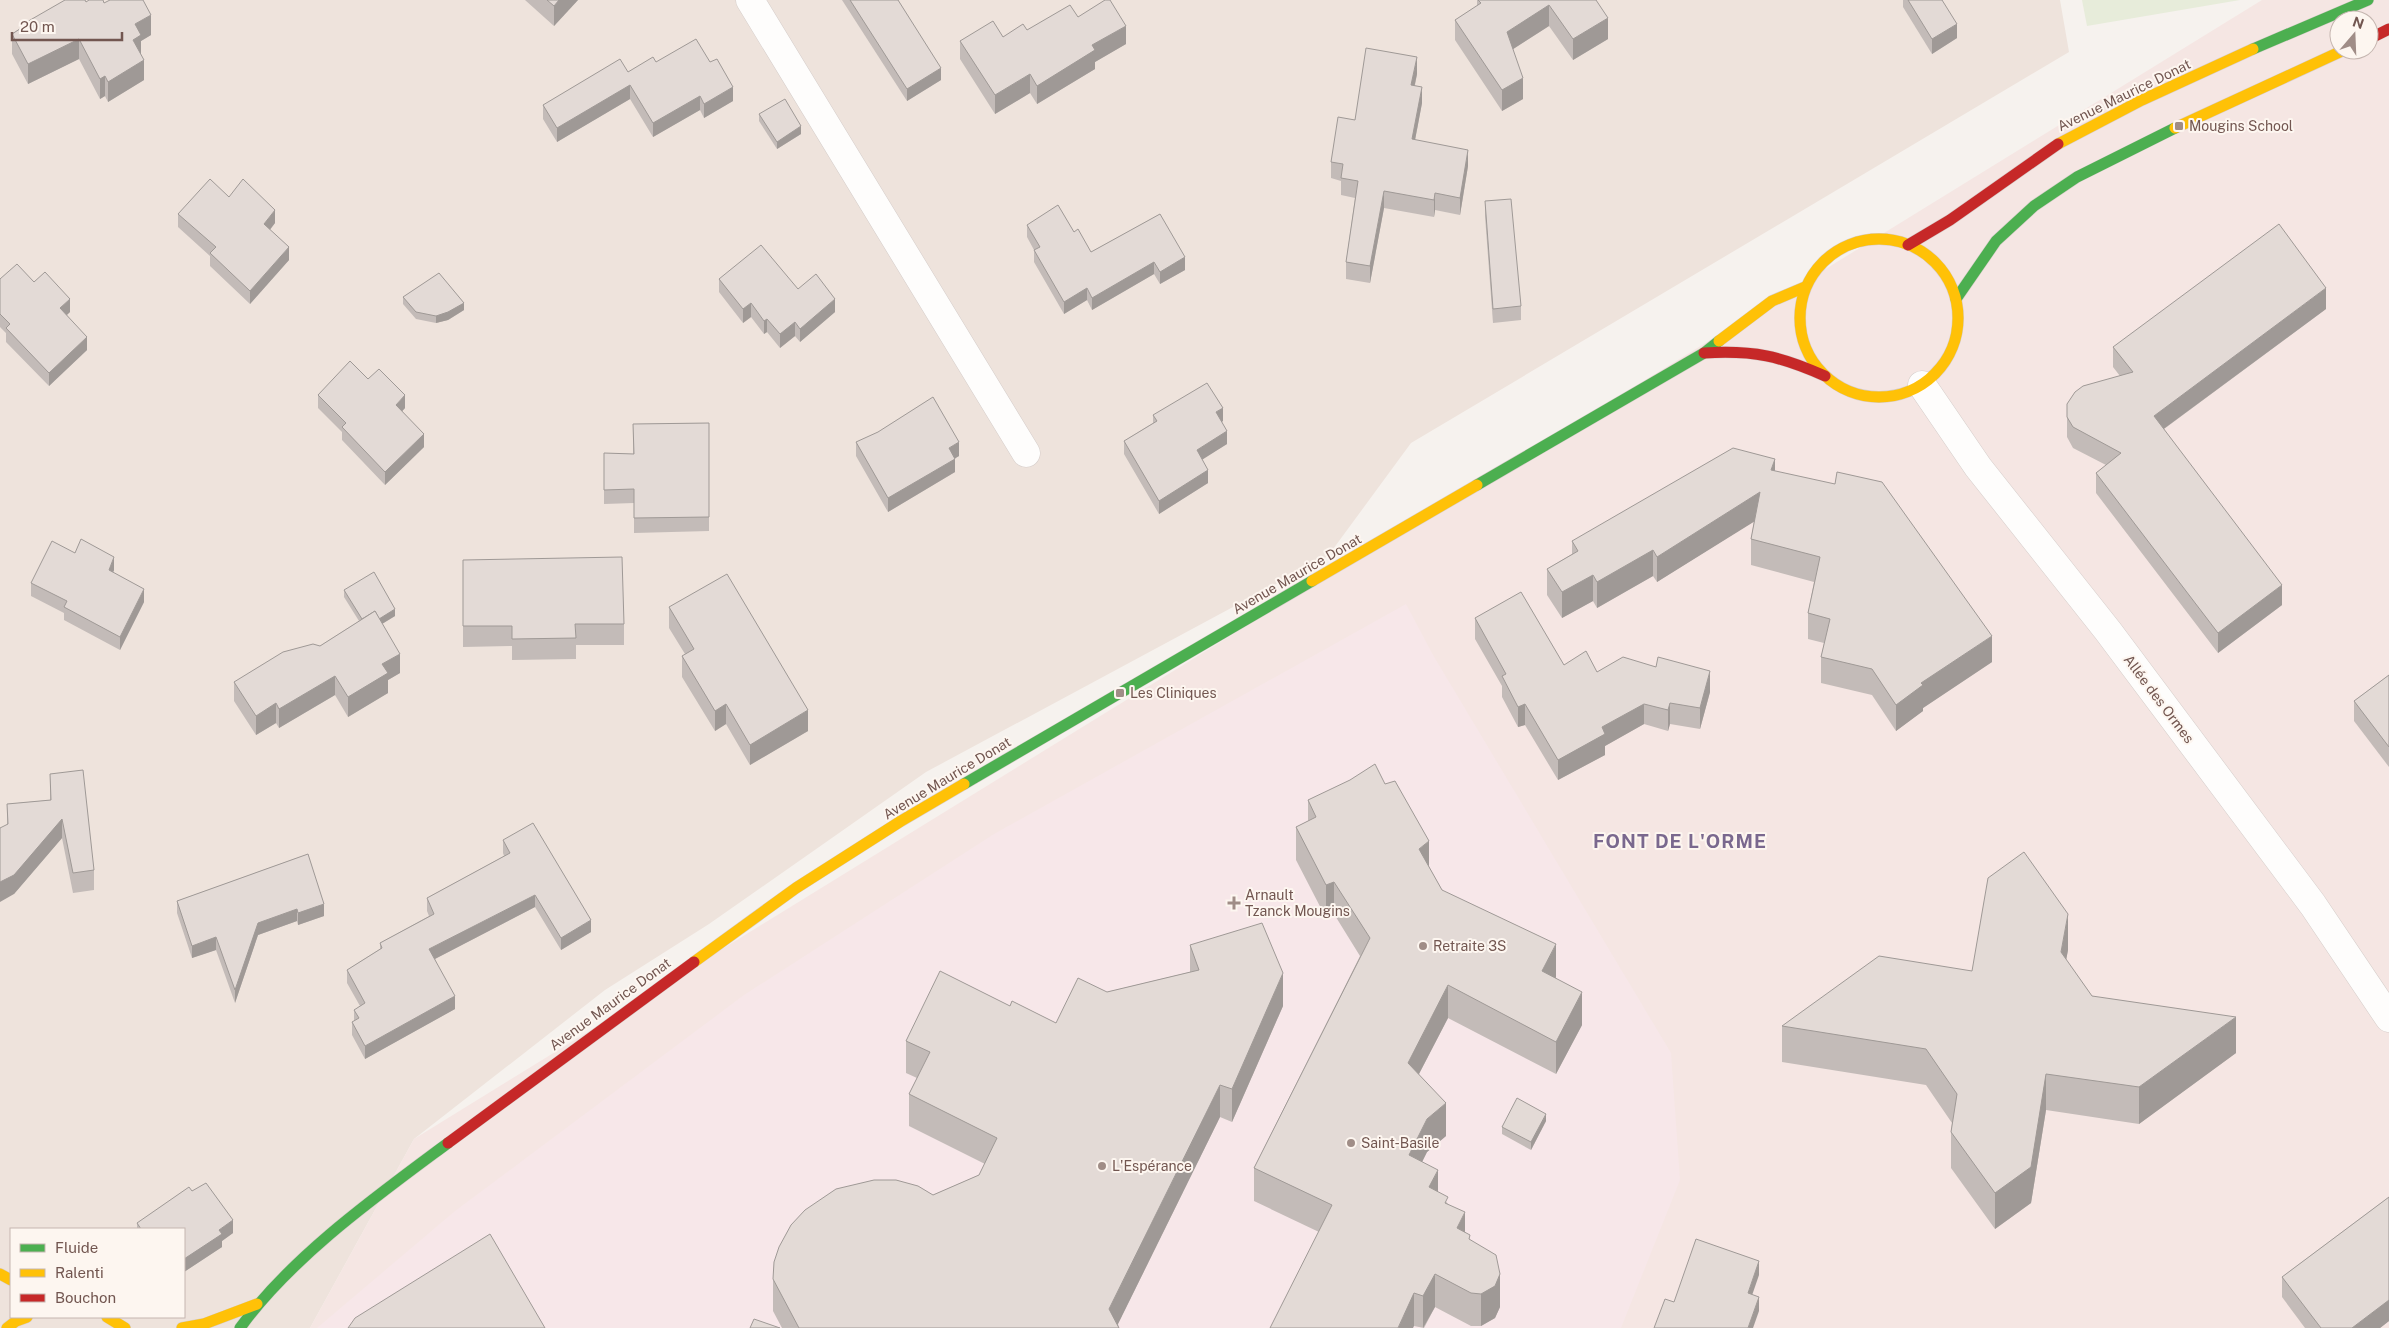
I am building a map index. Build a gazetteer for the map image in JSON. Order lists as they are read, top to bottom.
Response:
{
  "streets": {
    "main road": ["Avenue Maurice Donat"],
    "street": ["Allée des Ormes"]
  },
  "crossings": [
    ["Avenue Maurice Donat", "Allée des Ormes"]
  ],
  "districts": ["FONT DE L'ORME"],
  "places": {
    "transit": ["Mougins School", "Les Cliniques"],
    "health": ["Arnault Tzanck Mougins"],
    "other": ["Retraite 3S", "Saint-Basile", "L'Espérance"]
  },
  "legend": ["Fluide", "Ralenti", "Bouchon"],
  "scale_bar": "20 m",
  "north": "top"
}
